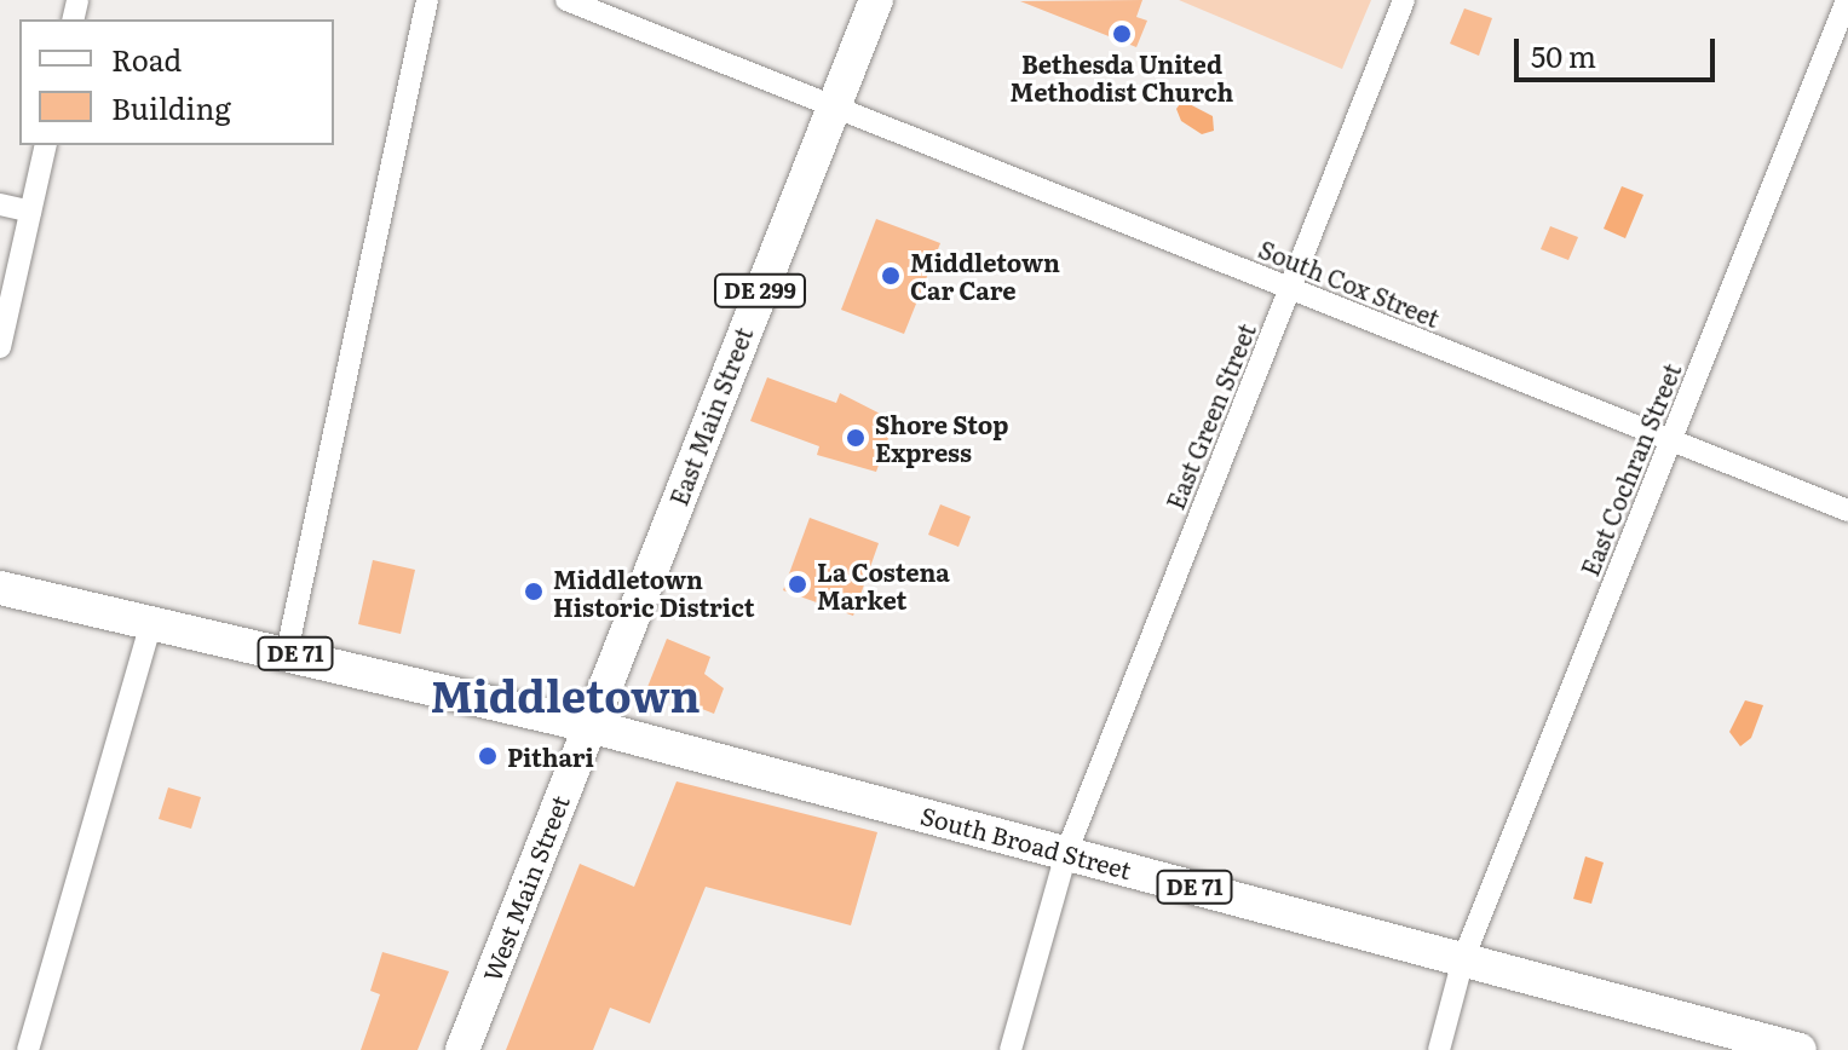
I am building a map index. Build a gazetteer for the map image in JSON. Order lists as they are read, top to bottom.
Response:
{
  "streets": {
    "main road": [
      "DE 299",
      "East Main Street",
      "DE 71",
      "South Broad Street",
      "West Main Street"
    ],
    "street": ["South Cox Street", "East Green Street", "East Cochran Street"]
  },
  "crossings": [
    ["South Cox Street", "East Main Street"],
    ["South Cox Street", "East Green Street"],
    ["South Cox Street", "East Cochran Street"],
    ["East Main Street", "DE 71"],
    ["East Main Street", "South Broad Street"],
    ["East Main Street", "West Main Street"],
    ["East Green Street", "South Broad Street"],
    ["East Cochran Street", "South Broad Street"],
    ["DE 71", "South Broad Street"],
    ["DE 71", "West Main Street"],
    ["South Broad Street", "West Main Street"]
  ],
  "districts": ["Middletown"],
  "places": [
    "Bethesda United Methodist Church",
    "Middletown Car Care",
    "Shore Stop Express",
    "La Costena Market",
    "Middletown Historic District",
    "Pithari"
  ],
  "legend": ["Road", "Building"],
  "scale_bar": "50 m"
}
